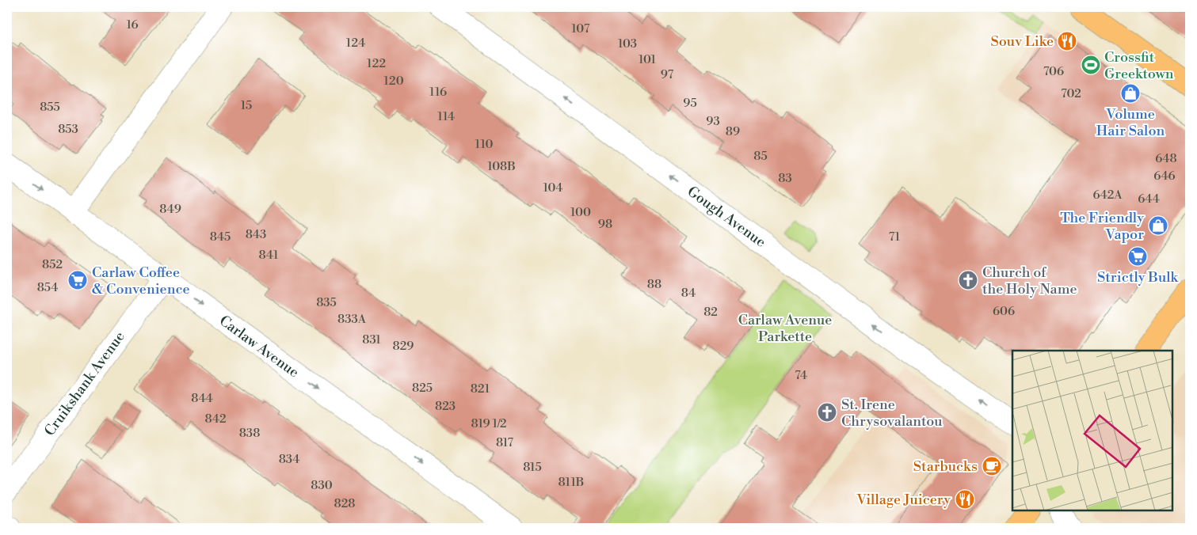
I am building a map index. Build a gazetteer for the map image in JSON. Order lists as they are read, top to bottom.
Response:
{
  "streets": {
    "street": ["Gough Avenue", "Carlaw Avenue", "Cruikshank Avenue"]
  },
  "crossings": [
    ["Carlaw Avenue", "Cruikshank Avenue"]
  ],
  "one_way": ["Gough Avenue", "Carlaw Avenue"],
  "parks": ["Carlaw Avenue Parkette"],
  "places": {
    "restaurant": ["Souv Like", "Village Juicery"],
    "sports": ["Crossfit Greektown"],
    "shop": ["Volume Hair Salon", "The Friendly Vapor"],
    "supermarket": ["Strictly Bulk", "Carlaw Coffee & Convenience"],
    "church": ["Church of the Holy Name", "St. Irene Chrysovalantou"],
    "cafe": ["Starbucks"]
  },
  "house_numbers": [
    "16",
    "107",
    "124",
    "103",
    "101",
    "122",
    "706",
    "97",
    "120",
    "116",
    "702",
    "95",
    "15",
    "855",
    "114",
    "93",
    "853",
    "89",
    "110",
    "85",
    "648",
    "108B",
    "646",
    "83",
    "104",
    "642A",
    "644",
    "849",
    "100",
    "98",
    "843",
    "845",
    "71",
    "841",
    "852",
    "88",
    "854",
    "84",
    "835",
    "606",
    "82",
    "833A",
    "831",
    "829",
    "74",
    "825",
    "821",
    "844",
    "823",
    "842",
    "819 1/2",
    "838",
    "817",
    "834",
    "815",
    "811B",
    "830",
    "828"
  ]
}
